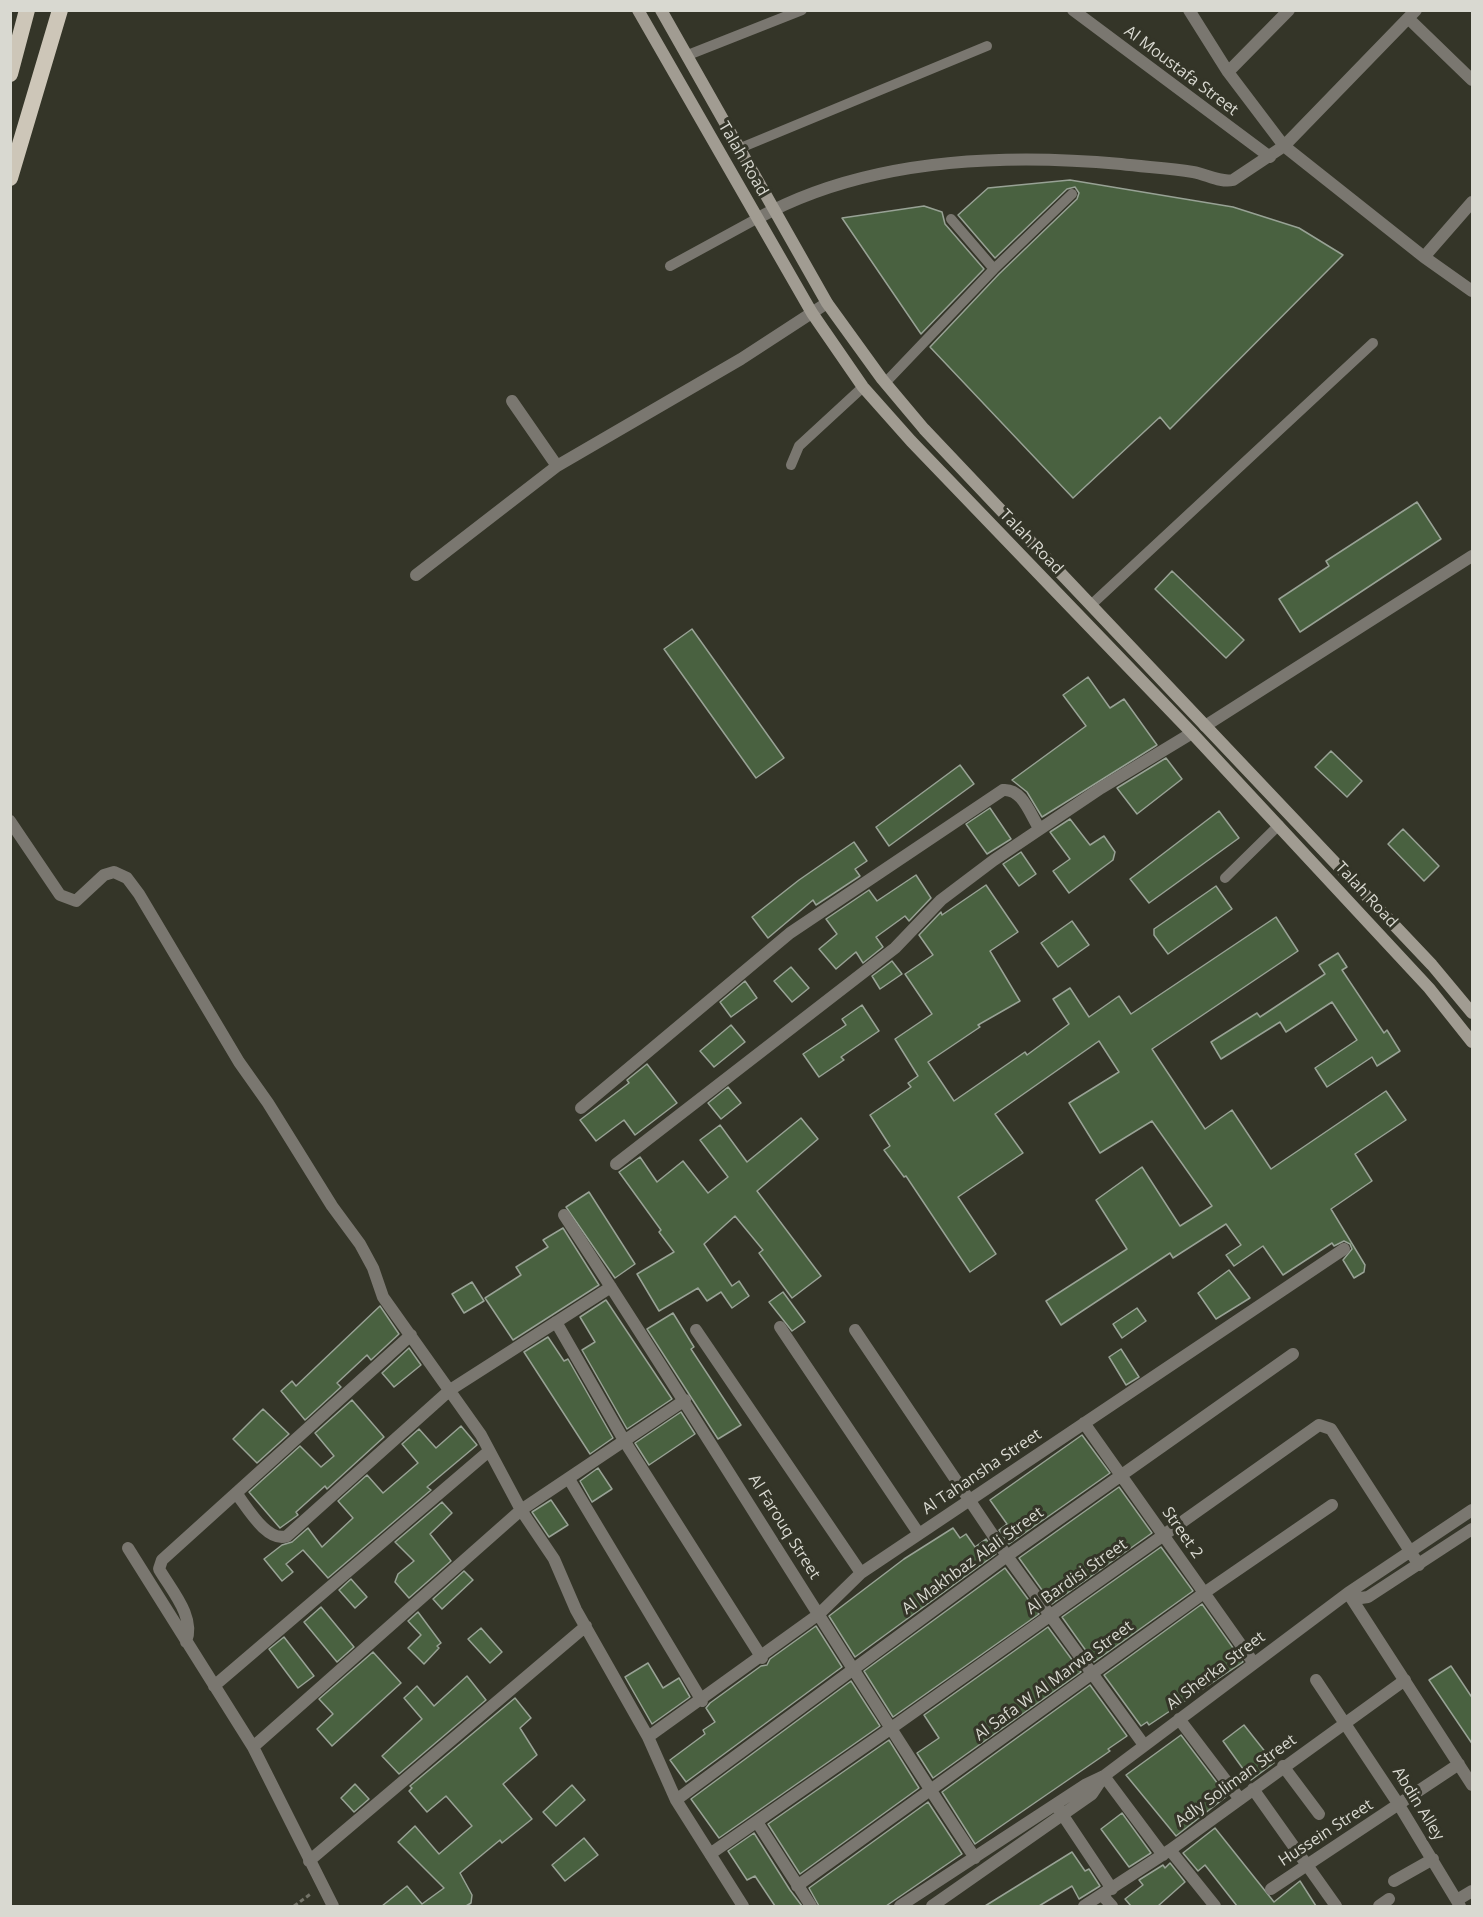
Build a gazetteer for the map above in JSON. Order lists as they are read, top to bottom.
{
  "streets": {
    "main road": ["Talah Road"],
    "street": [
      "Al Moustafa Street",
      "Al Tahansha Street",
      "Al Farouq Street",
      "Street 2",
      "Al Makhbaz Alali Street",
      "Al Bardisi Street",
      "Al Sherka Street",
      "Al Safa W Al Marwa Street",
      "Adly Soliman Street",
      "Abdin Alley",
      "Hussein Street"
    ]
  },
  "crossings": [
    ["Al Tahansha Street", "Al Farouq Street"],
    ["Al Tahansha Street", "Street 2"],
    ["Al Farouq Street", "Al Makhbaz Alali Street"],
    ["Al Farouq Street", "Al Bardisi Street"],
    ["Al Farouq Street", "Al Sherka Street"],
    ["Al Farouq Street", "Al Safa W Al Marwa Street"],
    ["Street 2", "Al Makhbaz Alali Street"],
    ["Street 2", "Al Bardisi Street"],
    ["Street 2", "Al Sherka Street"],
    ["Street 2", "Al Safa W Al Marwa Street"],
    ["Al Bardisi Street", "Al Sherka Street"],
    ["Adly Soliman Street", "Abdin Alley"],
    ["Abdin Alley", "Hussein Street"]
  ]
}
